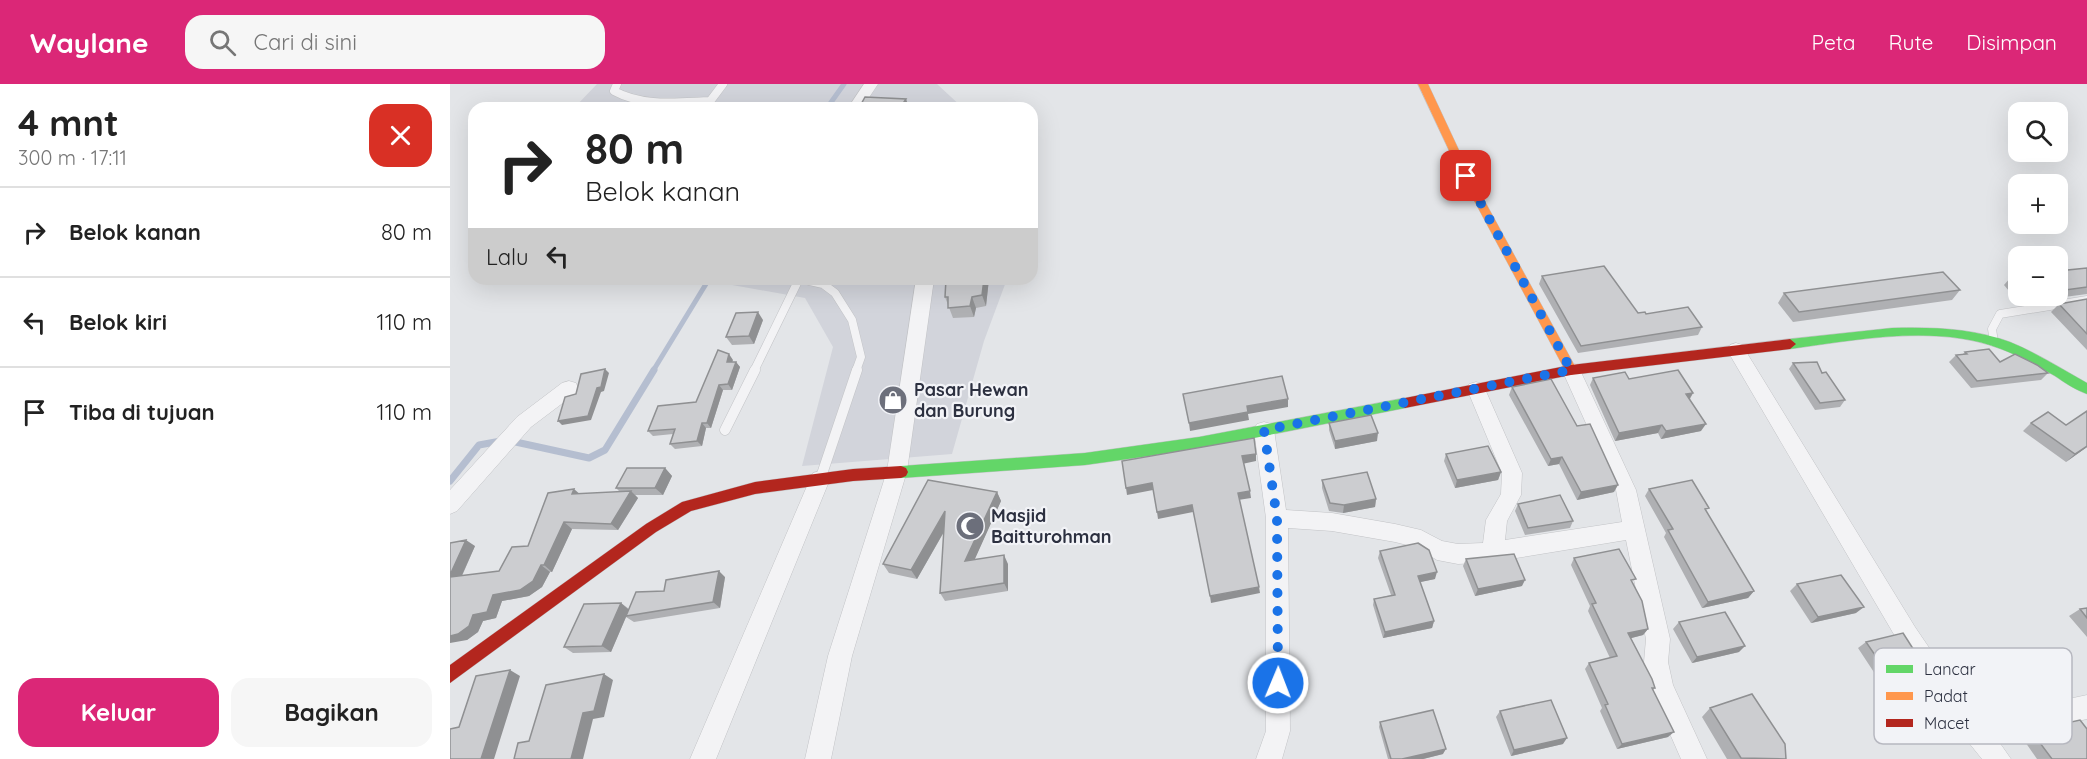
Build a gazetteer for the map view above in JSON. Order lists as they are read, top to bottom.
{
  "places": {
    "shop": ["Pasar Hewan dan Burung"],
    "mosque": ["Masjid Baitturohman"]
  },
  "legend": ["Lancar", "Padat", "Macet"],
  "page": {
    "header": "Waylane",
    "search": "Cari di sini",
    "nav": ["Peta", "Rute", "Disimpan"],
    "heading": ["4 mnt", "300 m · 17:11"],
    "map_buttons": ["+", "−"],
    "turn": ["80 m", "Belok kanan"],
    "list": [
      {
        "name": "Belok kanan",
        "value": "80 m"
      },
      {
        "name": "Belok kiri",
        "value": "110 m"
      },
      {
        "name": "Tiba di tujuan",
        "value": "110 m"
      }
    ],
    "then": "Lalu",
    "buttons": ["Keluar", "Bagikan"]
  }
}
